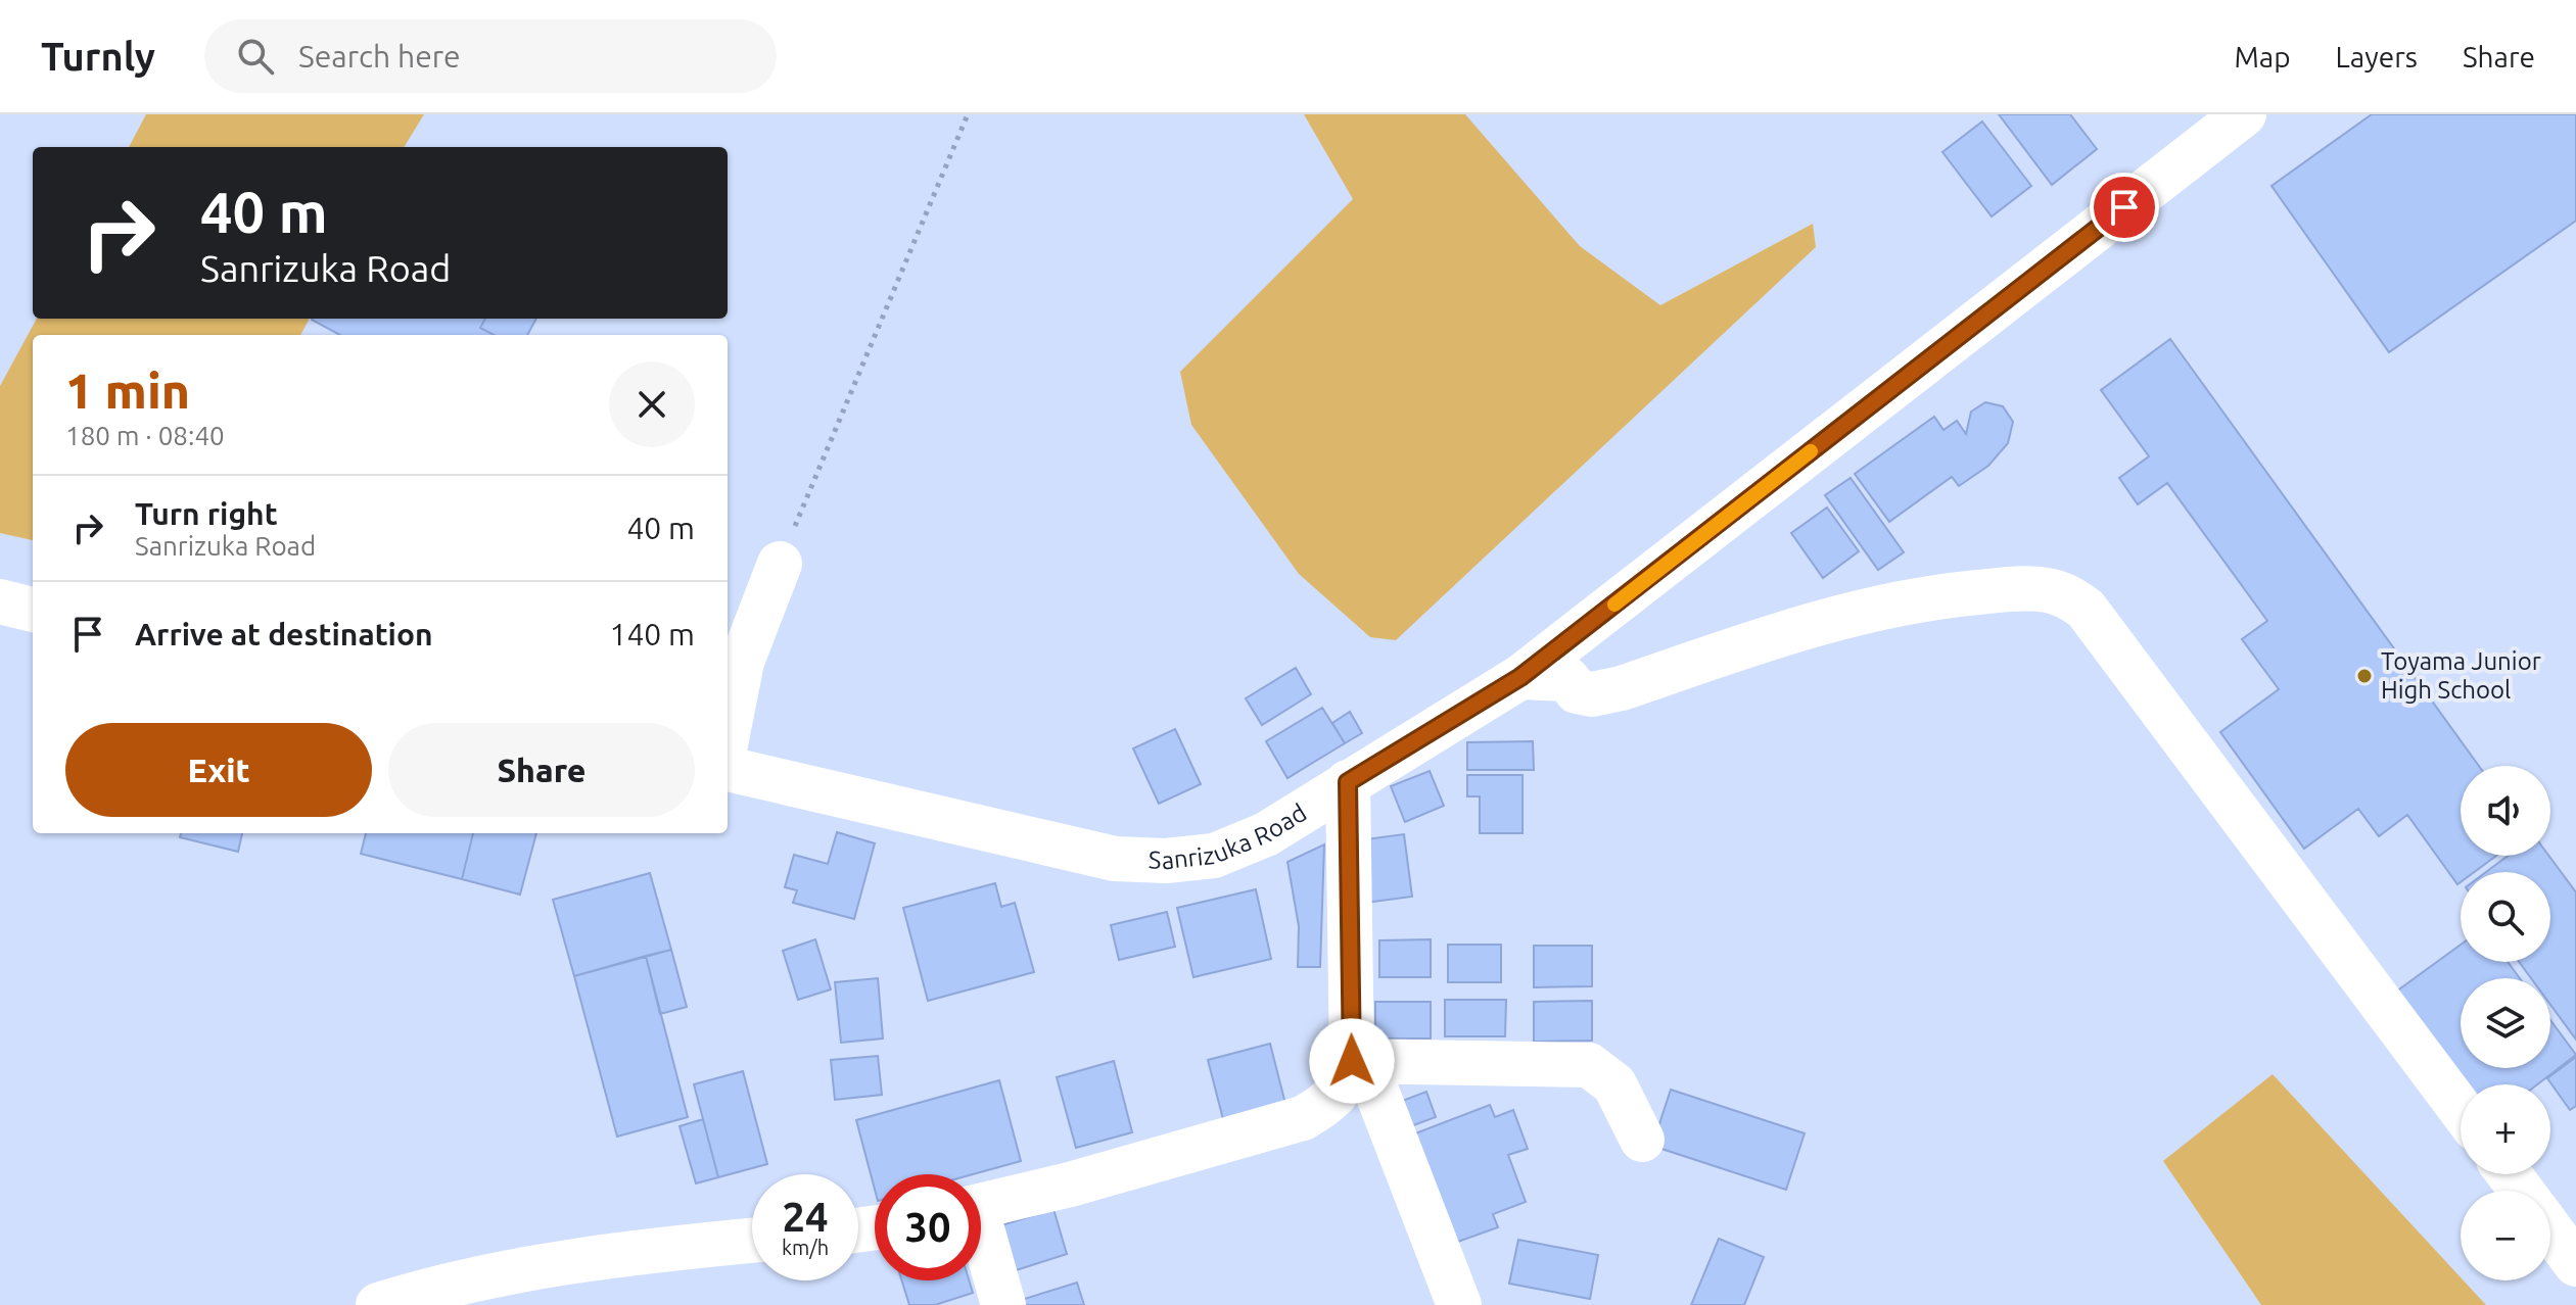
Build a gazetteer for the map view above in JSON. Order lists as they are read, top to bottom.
{
  "streets": {
    "main road": ["Sanrizuka Road"]
  },
  "places": ["Toyama Junior High School"],
  "page": {
    "header": "Turnly",
    "search": "Search here",
    "nav": ["Map", "Layers", "Share"],
    "turn": ["40 m", "Sanrizuka Road"],
    "heading": ["1 min", "180 m · 08:40"],
    "list": [
      {
        "name": "Turn right",
        "note": "Sanrizuka Road",
        "value": "40 m"
      },
      {
        "name": "Arrive at destination",
        "value": "140 m"
      }
    ],
    "buttons": ["Exit", "Share"],
    "map_buttons": ["+", "−"],
    "speed": "24 km/h",
    "limit": "30"
  }
}
